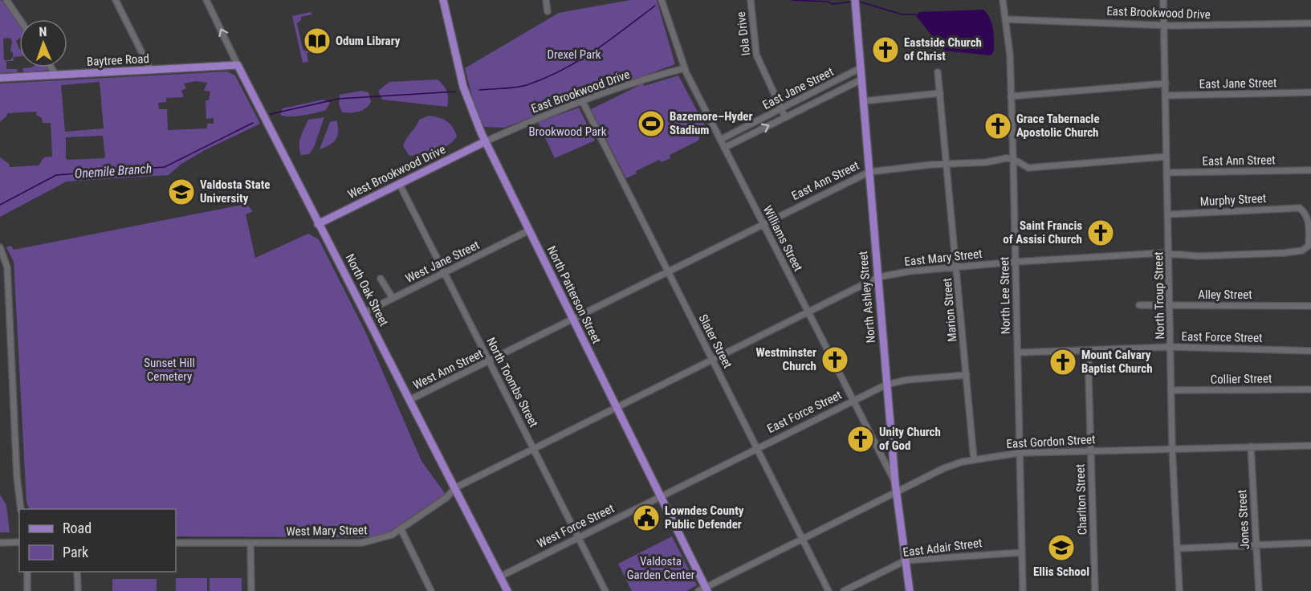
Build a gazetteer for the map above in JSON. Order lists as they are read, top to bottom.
{
  "streets": {
    "main road": [
      "Baytree Road",
      "West Brookwood Drive",
      "North Oak Street",
      "North Patterson Street",
      "North Ashley Street"
    ],
    "street": [
      "East Brookwood Drive",
      "Iola Drive",
      "East Jane Street",
      "East Ann Street",
      "Murphy Street",
      "Williams Street",
      "East Mary Street",
      "West Jane Street",
      "Alley Street",
      "North Lee Street",
      "North Troup Street",
      "Marion Street",
      "East Force Street",
      "Slater Street",
      "West Ann Street",
      "Collier Street",
      "North Toombs Street",
      "East Gordon Street",
      "Charlton Street",
      "Jones Street",
      "West Force Street",
      "West Mary Street",
      "East Adair Street"
    ]
  },
  "crossings": [
    ["East Brookwood Drive", "West Brookwood Drive"],
    ["East Brookwood Drive", "Williams Street"],
    ["East Brookwood Drive", "North Patterson Street"],
    ["East Brookwood Drive", "North Lee Street"],
    ["East Brookwood Drive", "North Troup Street"],
    ["East Brookwood Drive", "Slater Street"],
    ["Iola Drive", "East Jane Street"],
    ["Baytree Road", "North Oak Street"],
    ["East Jane Street", "Williams Street"],
    ["East Jane Street", "North Troup Street"],
    ["East Jane Street", "North Ashley Street"],
    ["East Ann Street", "Williams Street"],
    ["East Ann Street", "North Patterson Street"],
    ["East Ann Street", "North Lee Street"],
    ["East Ann Street", "North Troup Street"],
    ["East Ann Street", "North Ashley Street"],
    ["East Ann Street", "Marion Street"],
    ["East Ann Street", "Slater Street"],
    ["East Ann Street", "West Ann Street"],
    ["West Brookwood Drive", "North Oak Street"],
    ["West Brookwood Drive", "North Patterson Street"],
    ["West Brookwood Drive", "North Toombs Street"],
    ["Murphy Street", "East Mary Street"],
    ["Murphy Street", "North Troup Street"],
    ["Williams Street", "East Mary Street"],
    ["Williams Street", "North Ashley Street"],
    ["Williams Street", "East Force Street"],
    ["East Mary Street", "North Patterson Street"],
    ["East Mary Street", "North Lee Street"],
    ["East Mary Street", "North Troup Street"],
    ["East Mary Street", "North Ashley Street"],
    ["East Mary Street", "Marion Street"],
    ["East Mary Street", "Slater Street"],
    ["East Mary Street", "West Mary Street"],
    ["West Jane Street", "North Oak Street"],
    ["West Jane Street", "North Patterson Street"],
    ["West Jane Street", "North Toombs Street"],
    ["North Oak Street", "West Ann Street"],
    ["North Oak Street", "West Force Street"],
    ["North Oak Street", "West Mary Street"],
    ["North Patterson Street", "East Force Street"],
    ["North Patterson Street", "West Ann Street"],
    ["North Patterson Street", "East Gordon Street"],
    ["North Patterson Street", "West Force Street"],
    ["North Patterson Street", "West Mary Street"],
    ["Alley Street", "North Troup Street"],
    ["North Lee Street", "East Force Street"],
    ["North Lee Street", "East Gordon Street"],
    ["North Lee Street", "East Adair Street"],
    ["North Troup Street", "East Force Street"],
    ["North Troup Street", "Collier Street"],
    ["North Troup Street", "East Gordon Street"],
    ["North Ashley Street", "East Force Street"],
    ["North Ashley Street", "East Gordon Street"],
    ["North Ashley Street", "East Adair Street"],
    ["Marion Street", "East Force Street"],
    ["Marion Street", "East Gordon Street"],
    ["East Force Street", "Slater Street"],
    ["East Force Street", "Charlton Street"],
    ["East Force Street", "West Force Street"],
    ["Slater Street", "East Gordon Street"],
    ["West Ann Street", "North Toombs Street"],
    ["North Toombs Street", "West Force Street"],
    ["North Toombs Street", "West Mary Street"],
    ["East Gordon Street", "Charlton Street"],
    ["East Gordon Street", "Jones Street"]
  ],
  "water": ["Onemile Branch"],
  "parks": [
    "Drexel Park",
    "Brookwood Park",
    "Sunset Hill Cemetery",
    "Valdosta Garden Center"
  ],
  "places": {
    "library": ["Odum Library"],
    "church": [
      "Eastside Church of Christ",
      "Grace Tabernacle Apostolic Church",
      "Saint Francis of Assisi Church",
      "Westminster Church",
      "Mount Calvary Baptist Church",
      "Unity Church of God"
    ],
    "sports": ["Bazemore–Hyder Stadium"],
    "school or university": ["Valdosta State University", "Ellis School"],
    "public building": ["Lowndes County Public Defender"]
  },
  "legend": ["Road", "Park"],
  "north": "top"
}
